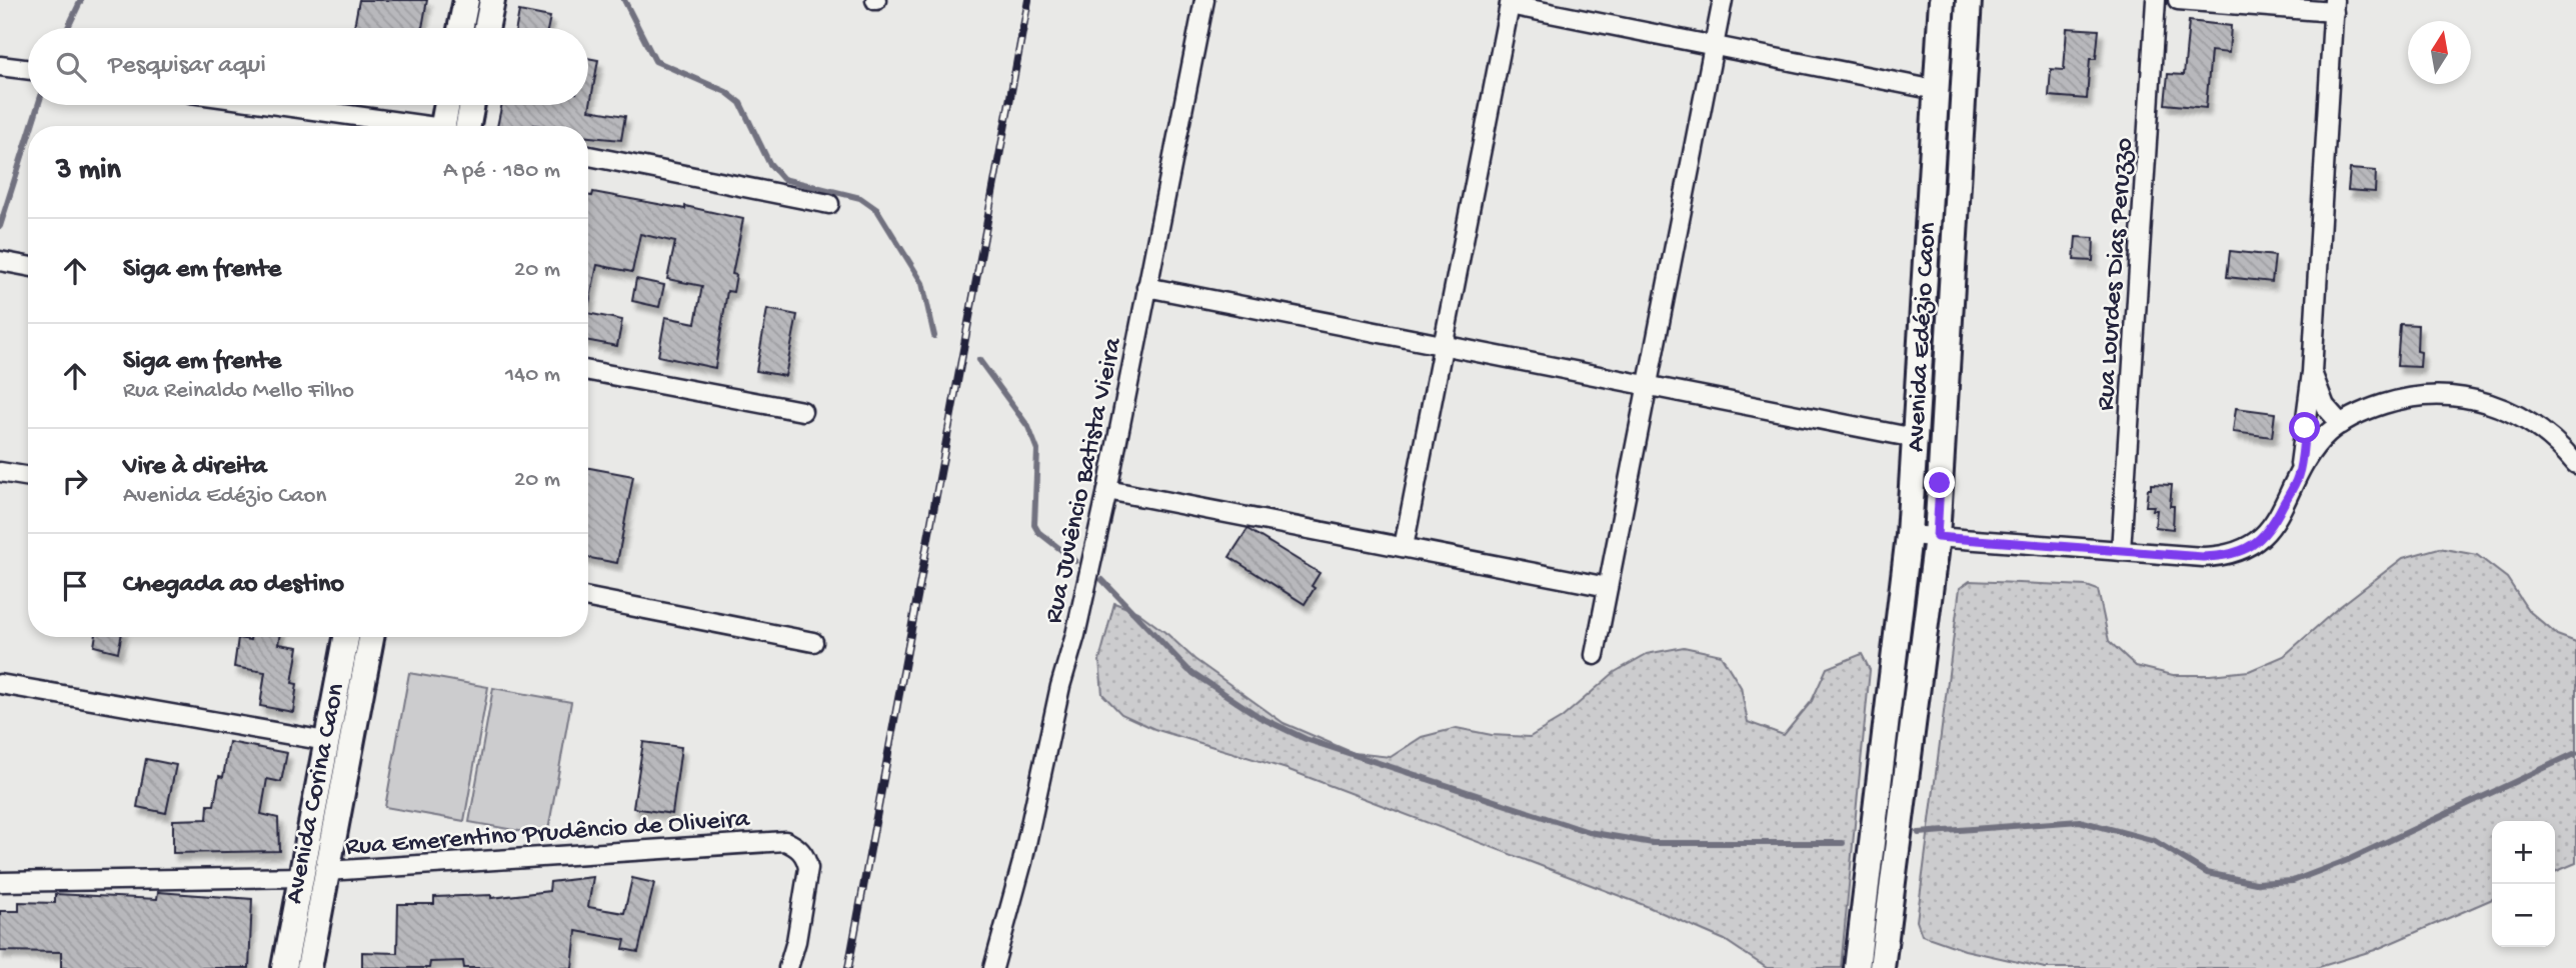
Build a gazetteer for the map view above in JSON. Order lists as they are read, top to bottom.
{
  "streets": {
    "main road": ["Avenida Edézio Caon", "Avenida Corina Caon"],
    "street": ["Rua Lourdes Dias Peruzzo", "Rua Juvêncio Batista Vieira", "Rua Emerentino Prudêncio de Oliveira"]
  },
  "crossings": [
    ["Avenida Corina Caon", "Rua Emerentino Prudêncio de Oliveira"]
  ],
  "north": "top",
  "page": {
    "search": "Pesquisar aqui",
    "heading": ["3 min", "A pé · 180 m"],
    "list": [
      ["Siga em frente", "20 m"],
      ["Siga em frente", "Rua Reinaldo Mello Filho", "140 m"],
      ["Vire à direita", "Avenida Edézio Caon", "20 m"],
      "Chegada ao destino"
    ],
    "map_buttons": ["+", "−"]
  }
}
